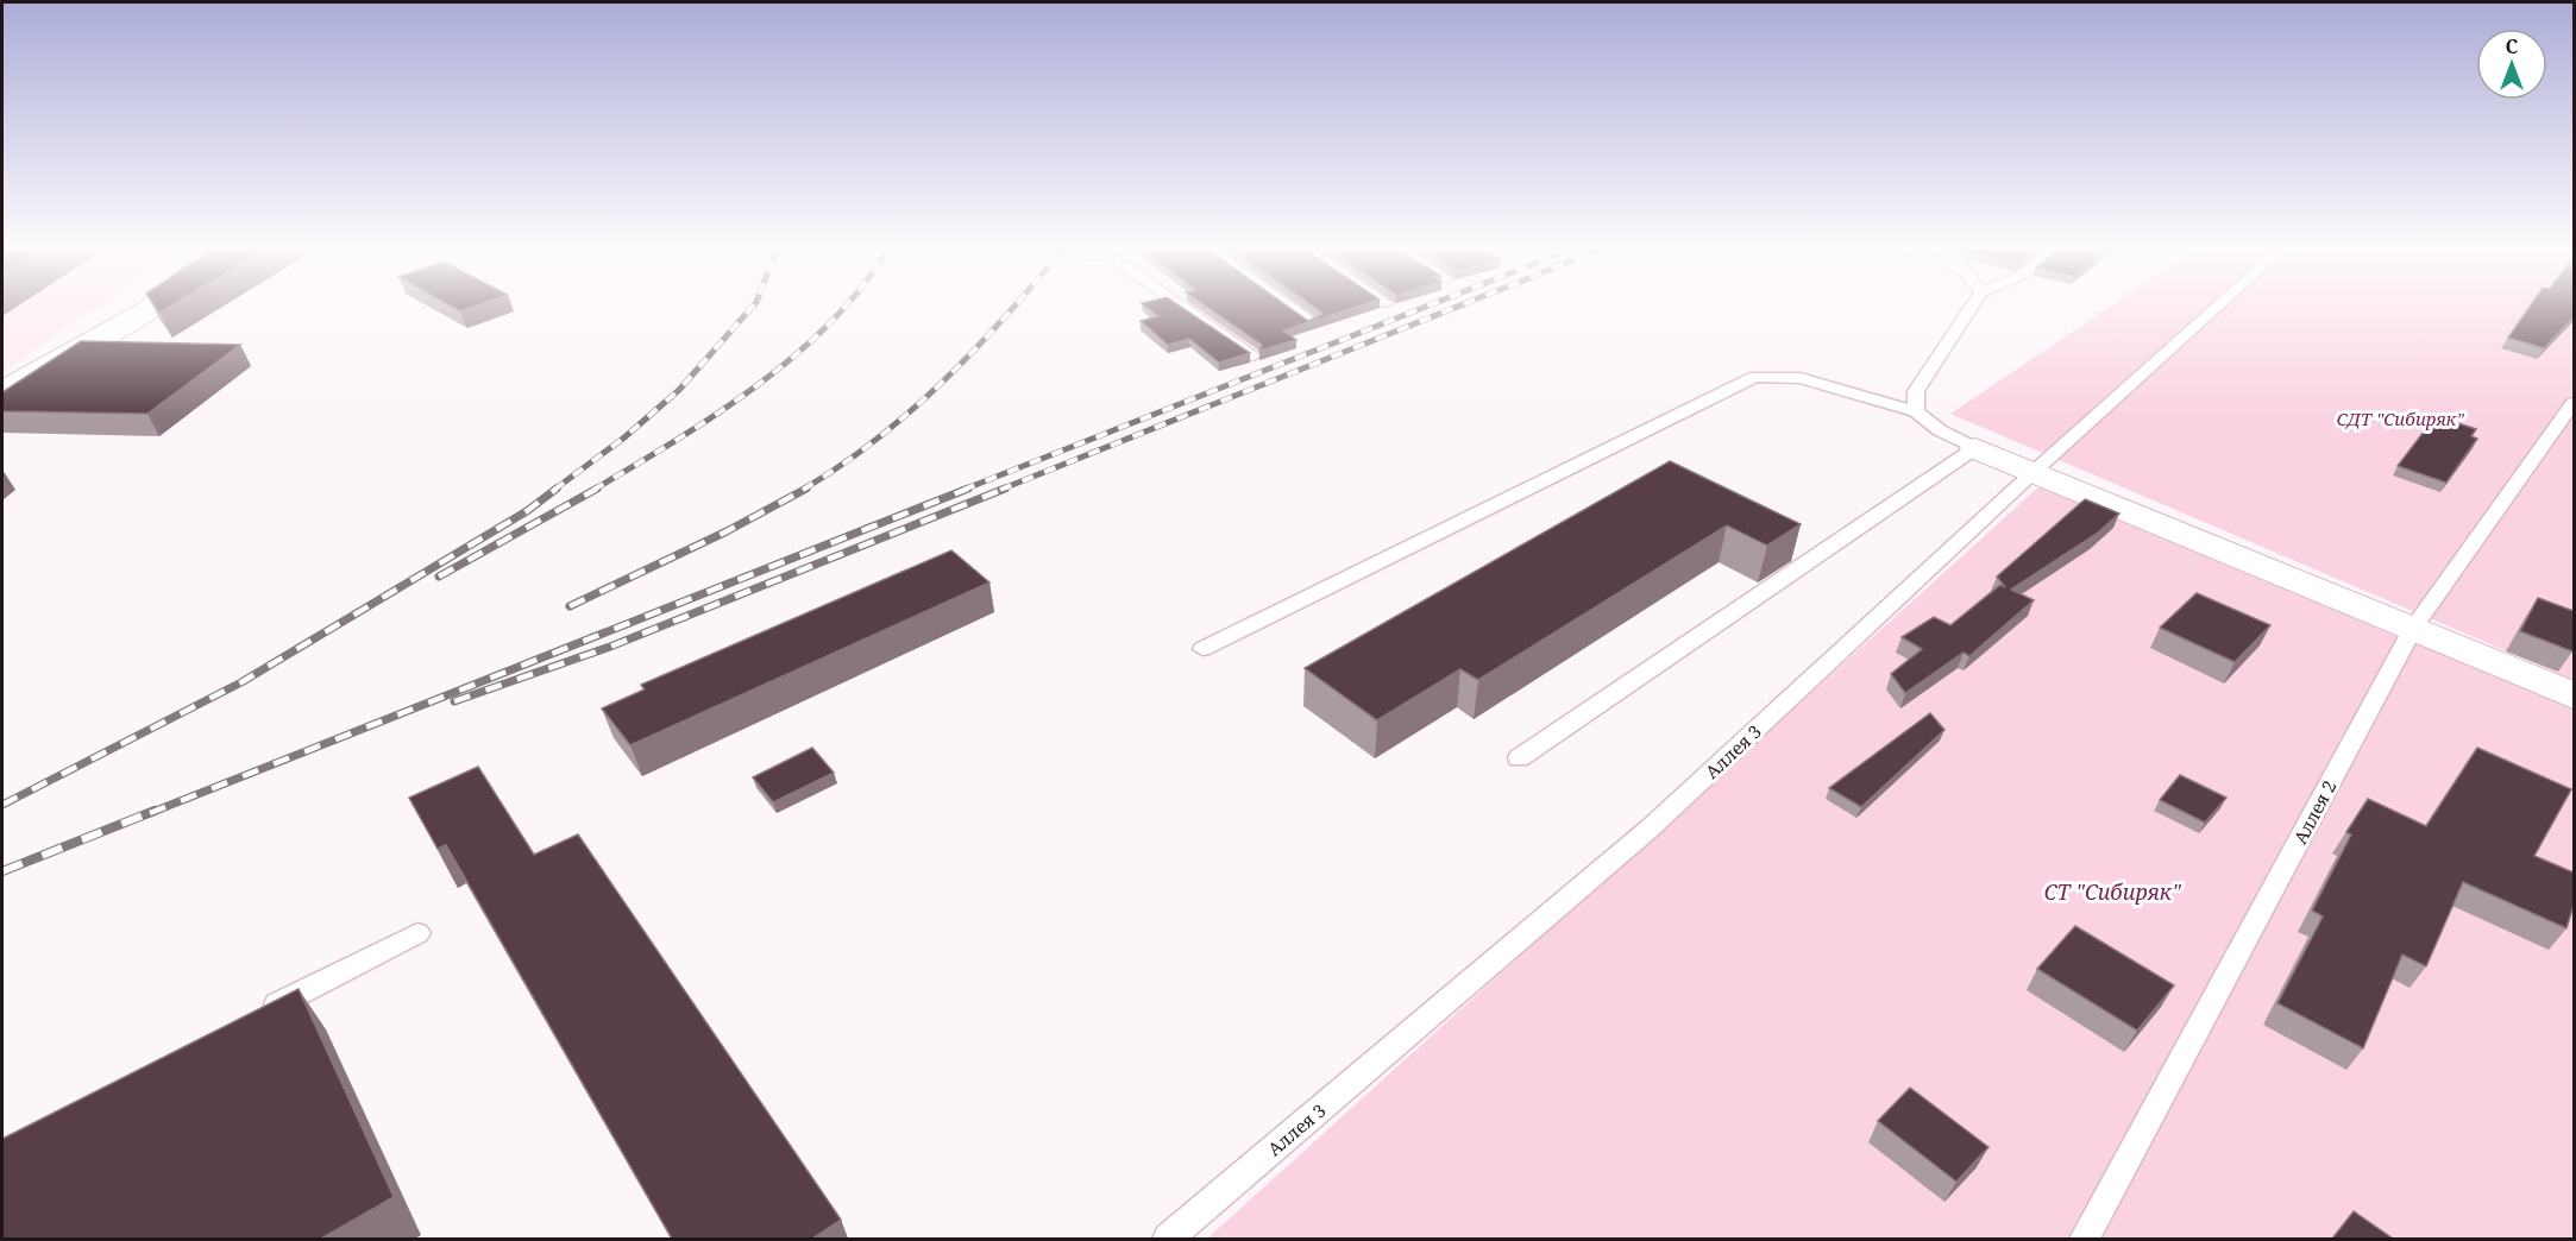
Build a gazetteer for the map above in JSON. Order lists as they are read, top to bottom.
{
  "streets": {
    "lane": ["Аллея 3", "Аллея 2"]
  },
  "parks": ["СДТ \"Сибиряк\"", "СТ \"Сибиряк\""],
  "north": "top"
}
